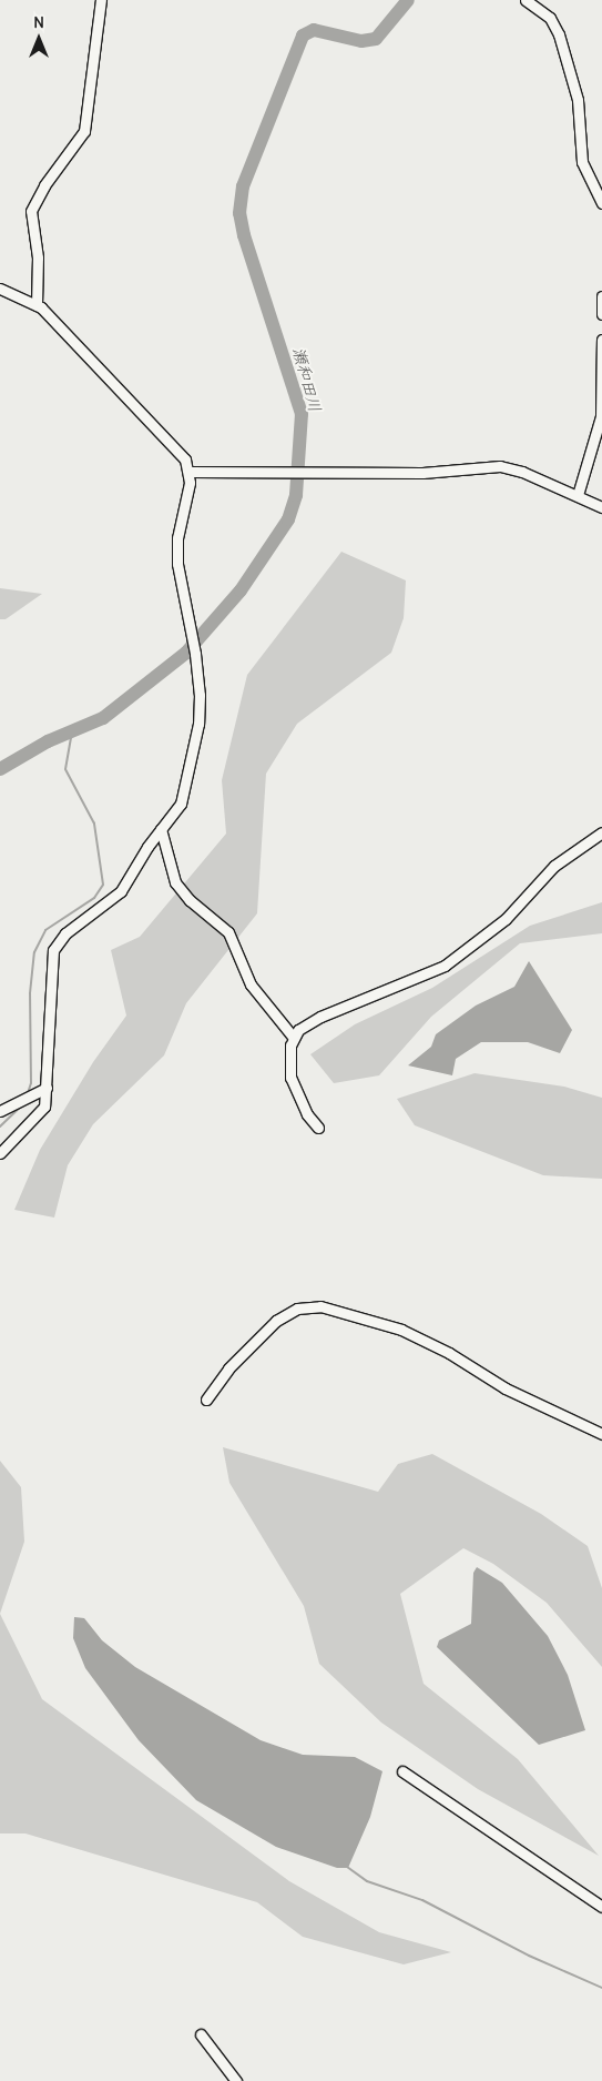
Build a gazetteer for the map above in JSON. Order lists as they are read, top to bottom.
{
  "water": ["瀬和田川"],
  "north": "top"
}
